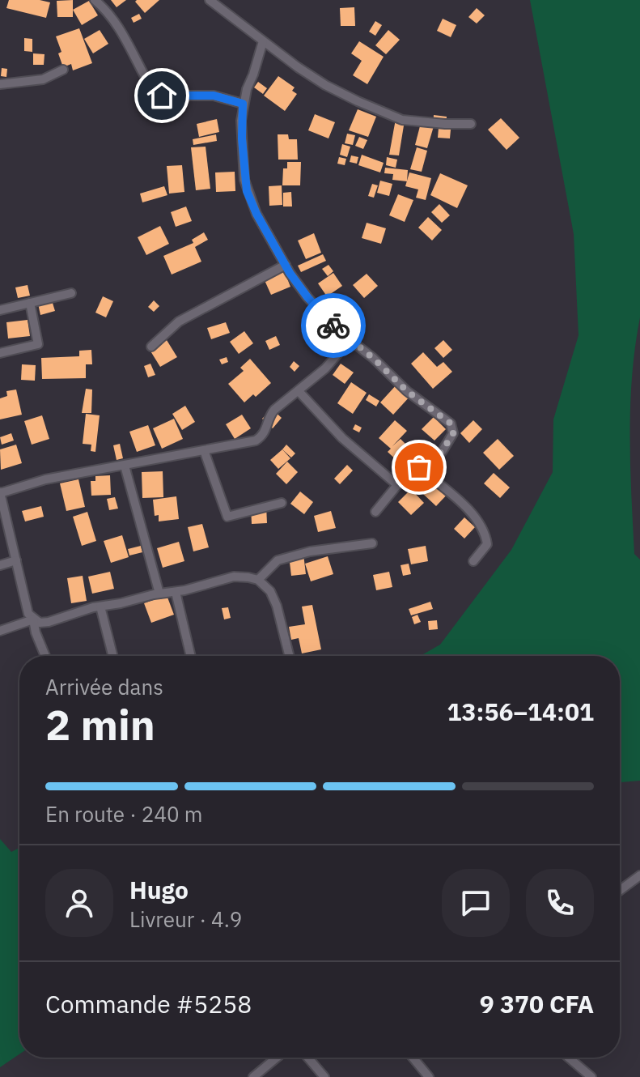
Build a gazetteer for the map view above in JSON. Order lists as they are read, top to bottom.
{
  "page": {
    "heading": ["2 min", "Arrivée dans", "13:56–14:01"],
    "panel": [
      "Hugo",
      "Livreur · 4.9",
      "Commande #5258",
      "9 370 CFA"
    ],
    "bar": "En route · 240 m"
  }
}
